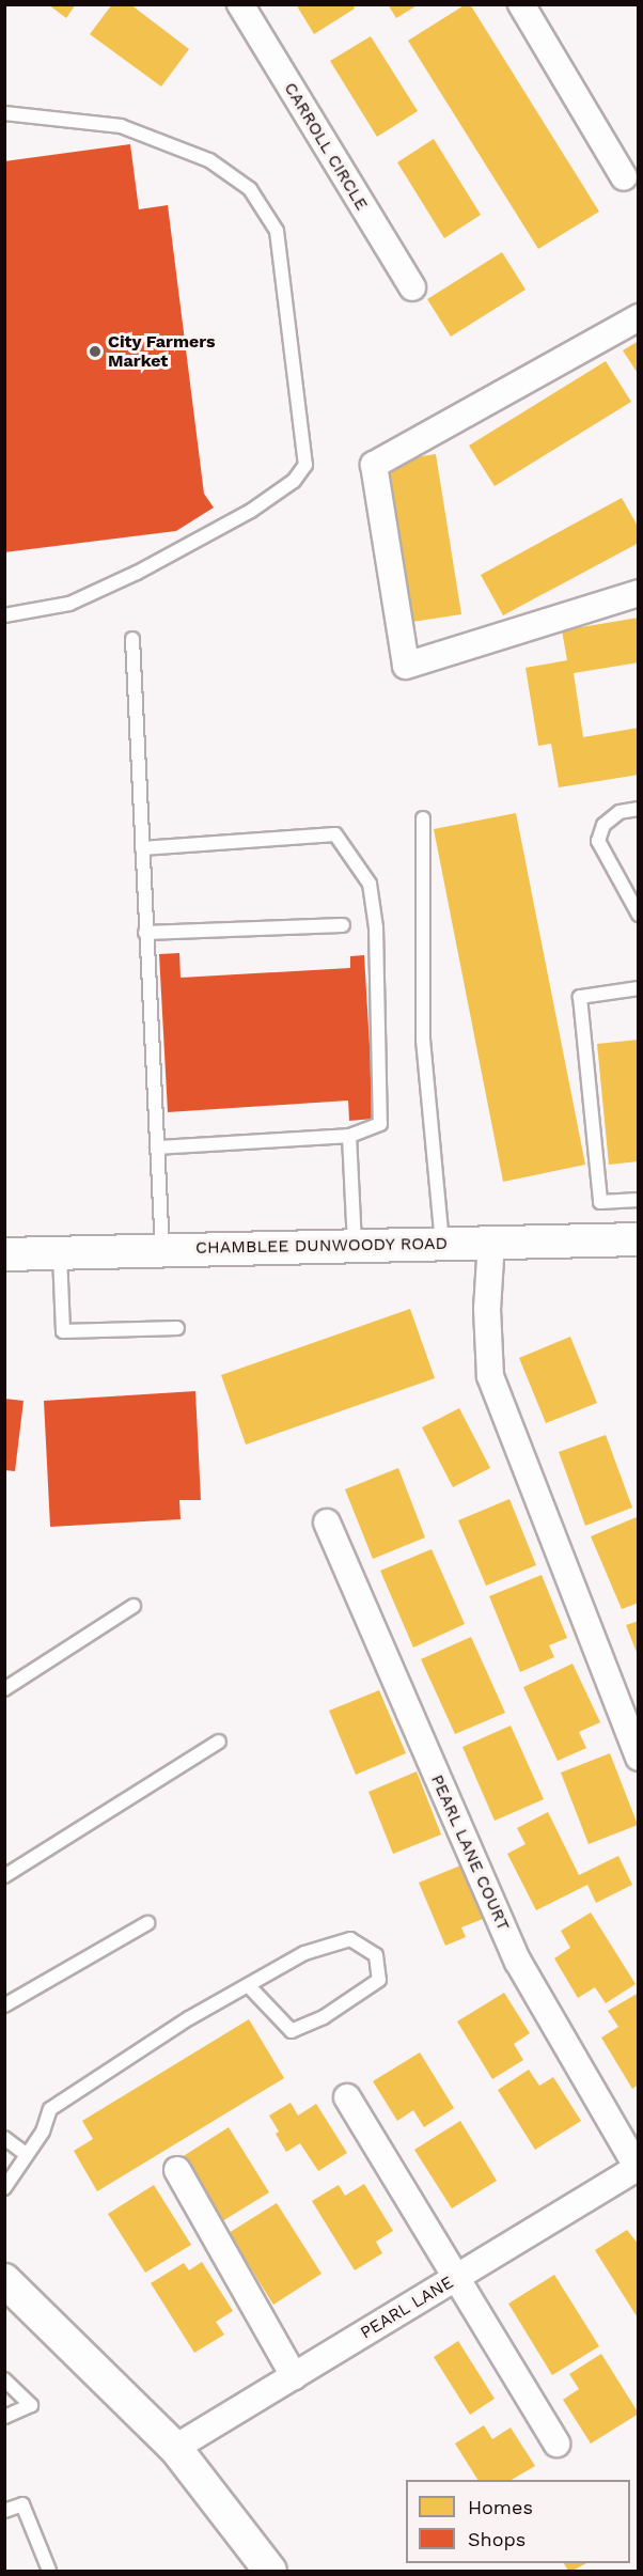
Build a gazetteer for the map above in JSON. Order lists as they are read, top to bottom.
{
  "streets": {
    "street": [
      "CARROLL CIRCLE",
      "CHAMBLEE DUNWOODY ROAD",
      "PEARL LANE COURT",
      "PEARL LANE"
    ]
  },
  "crossings": [
    ["PEARL LANE COURT", "PEARL LANE"]
  ],
  "places": ["City Farmers Market"],
  "legend": ["Homes", "Shops"]
}
